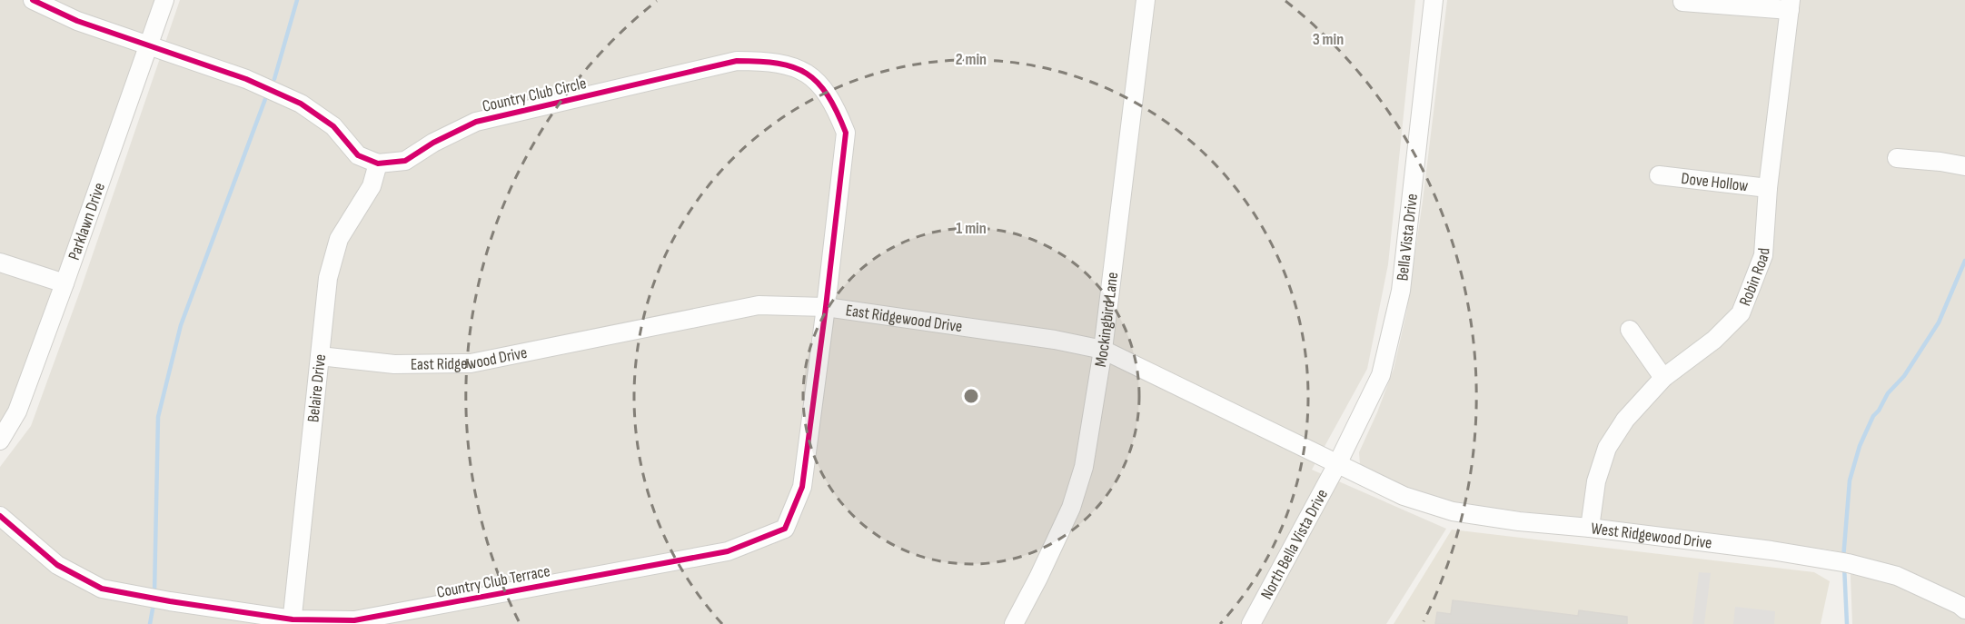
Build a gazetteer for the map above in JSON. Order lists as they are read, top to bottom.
{
  "streets": {
    "street": [
      "Country Club Circle",
      "Dove Hollow",
      "Parklawn Drive",
      "Bella Vista Drive",
      "Robin Road",
      "East Ridgewood Drive",
      "Mockingbird Lane",
      "Belaire Drive",
      "West Ridgewood Drive",
      "North Bella Vista Drive",
      "Country Club Terrace"
    ]
  },
  "crossings": [
    ["Country Club Circle", "East Ridgewood Drive"],
    ["Country Club Circle", "Belaire Drive"],
    ["Country Club Circle", "Country Club Terrace"],
    ["Dove Hollow", "Robin Road"],
    ["Bella Vista Drive", "East Ridgewood Drive"],
    ["Bella Vista Drive", "West Ridgewood Drive"],
    ["Bella Vista Drive", "North Bella Vista Drive"],
    ["Robin Road", "West Ridgewood Drive"],
    ["East Ridgewood Drive", "Mockingbird Lane"],
    ["East Ridgewood Drive", "Belaire Drive"],
    ["East Ridgewood Drive", "West Ridgewood Drive"],
    ["East Ridgewood Drive", "North Bella Vista Drive"],
    ["East Ridgewood Drive", "Country Club Terrace"],
    ["Belaire Drive", "Country Club Terrace"],
    ["West Ridgewood Drive", "North Bella Vista Drive"]
  ],
  "rings": ["3 min", "2 min", "1 min"]
}
